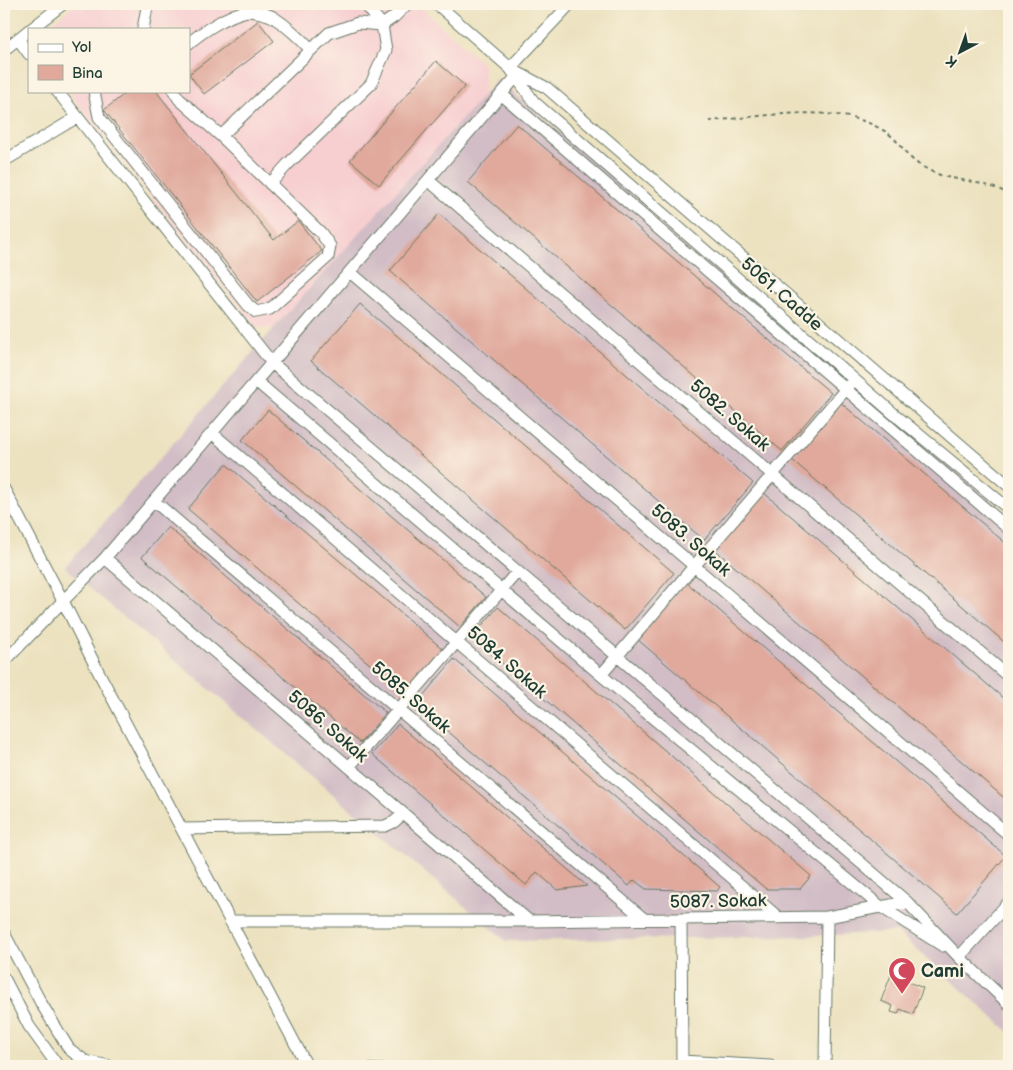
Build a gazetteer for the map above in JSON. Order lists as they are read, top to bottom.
{
  "streets": {
    "street": [
      "5061. Cadde",
      "5082. Sokak",
      "5083. Sokak",
      "5084. Sokak",
      "5085. Sokak",
      "5086. Sokak",
      "5087. Sokak"
    ]
  },
  "crossings": [
    ["5084. Sokak", "5087. Sokak"],
    ["5085. Sokak", "5087. Sokak"],
    ["5086. Sokak", "5087. Sokak"]
  ],
  "places": {
    "mosque": ["Cami"]
  },
  "legend": ["Yol", "Bina"],
  "north": "bottom left"
}
